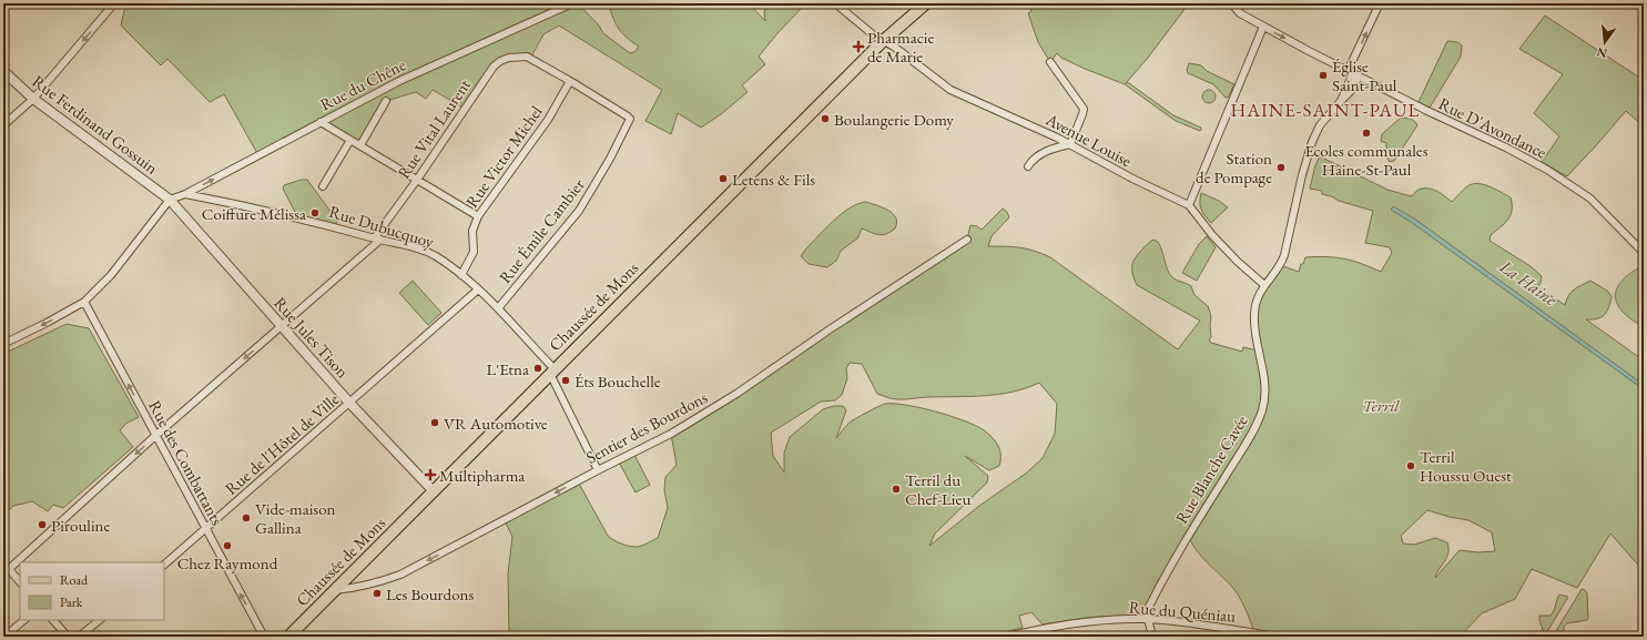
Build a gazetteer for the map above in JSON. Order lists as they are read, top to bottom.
{
  "streets": {
    "main road": ["Chaussée de Mons"],
    "street": [
      "Rue du Chêne",
      "Rue Ferdinand Gossuin",
      "Rue D'Avondance",
      "Rue Vital Laurent",
      "Avenue Louise",
      "Rue Victor Michel",
      "Rue Dubucquoy",
      "Rue Émile Cambier",
      "Rue Jules Tison",
      "Sentier des Bourdons",
      "Rue de l'Hôtel de Ville",
      "Rue des Combattants",
      "Rue Blanche Cavée",
      "Rue du Quéniau"
    ]
  },
  "crossings": [
    ["Rue du Chêne", "Rue Ferdinand Gossuin"],
    ["Rue du Chêne", "Rue Dubucquoy"],
    ["Rue du Chêne", "Rue Jules Tison"],
    ["Rue Ferdinand Gossuin", "Rue Jules Tison"],
    ["Rue Vital Laurent", "Rue Victor Michel"],
    ["Rue Vital Laurent", "Rue Dubucquoy"],
    ["Rue Vital Laurent", "Rue Émile Cambier"],
    ["Rue Vital Laurent", "Rue Jules Tison"],
    ["Rue Vital Laurent", "Rue des Combattants"],
    ["Avenue Louise", "Chaussée de Mons"],
    ["Avenue Louise", "Rue Blanche Cavée"],
    ["Rue Victor Michel", "Rue Dubucquoy"],
    ["Rue Victor Michel", "Rue Émile Cambier"],
    ["Rue Dubucquoy", "Rue Émile Cambier"],
    ["Rue Dubucquoy", "Chaussée de Mons"],
    ["Rue Dubucquoy", "Sentier des Bourdons"],
    ["Rue Dubucquoy", "Rue de l'Hôtel de Ville"],
    ["Chaussée de Mons", "Rue Jules Tison"],
    ["Chaussée de Mons", "Sentier des Bourdons"],
    ["Rue Jules Tison", "Rue de l'Hôtel de Ville"],
    ["Rue de l'Hôtel de Ville", "Rue des Combattants"],
    ["Rue Blanche Cavée", "Rue du Quéniau"]
  ],
  "one_way": ["Rue Vital Laurent", "Sentier des Bourdons", "Rue des Combattants"],
  "districts": ["HAINE-SAINT-PAUL"],
  "water": ["La Haine"],
  "parks": ["Terril"],
  "places": {
    "health": ["Pharmacie de Marie", "Multipharma"],
    "other": [
      "Église Saint-Paul",
      "Boulangerie Domy",
      "Ecoles communales Haine-St-Paul",
      "Station de Pompage",
      "Letens & Fils",
      "Coiffure Mélissa",
      "L'Etna",
      "Éts Bouchelle",
      "VR Automotive",
      "Terril Houssu Ouest",
      "Terril du Chef-Lieu",
      "Vide-maison Gallina",
      "Pirouline",
      "Chez Raymond",
      "Les Bourdons"
    ]
  },
  "legend": ["Road", "Park"],
  "north": "bottom"
}
